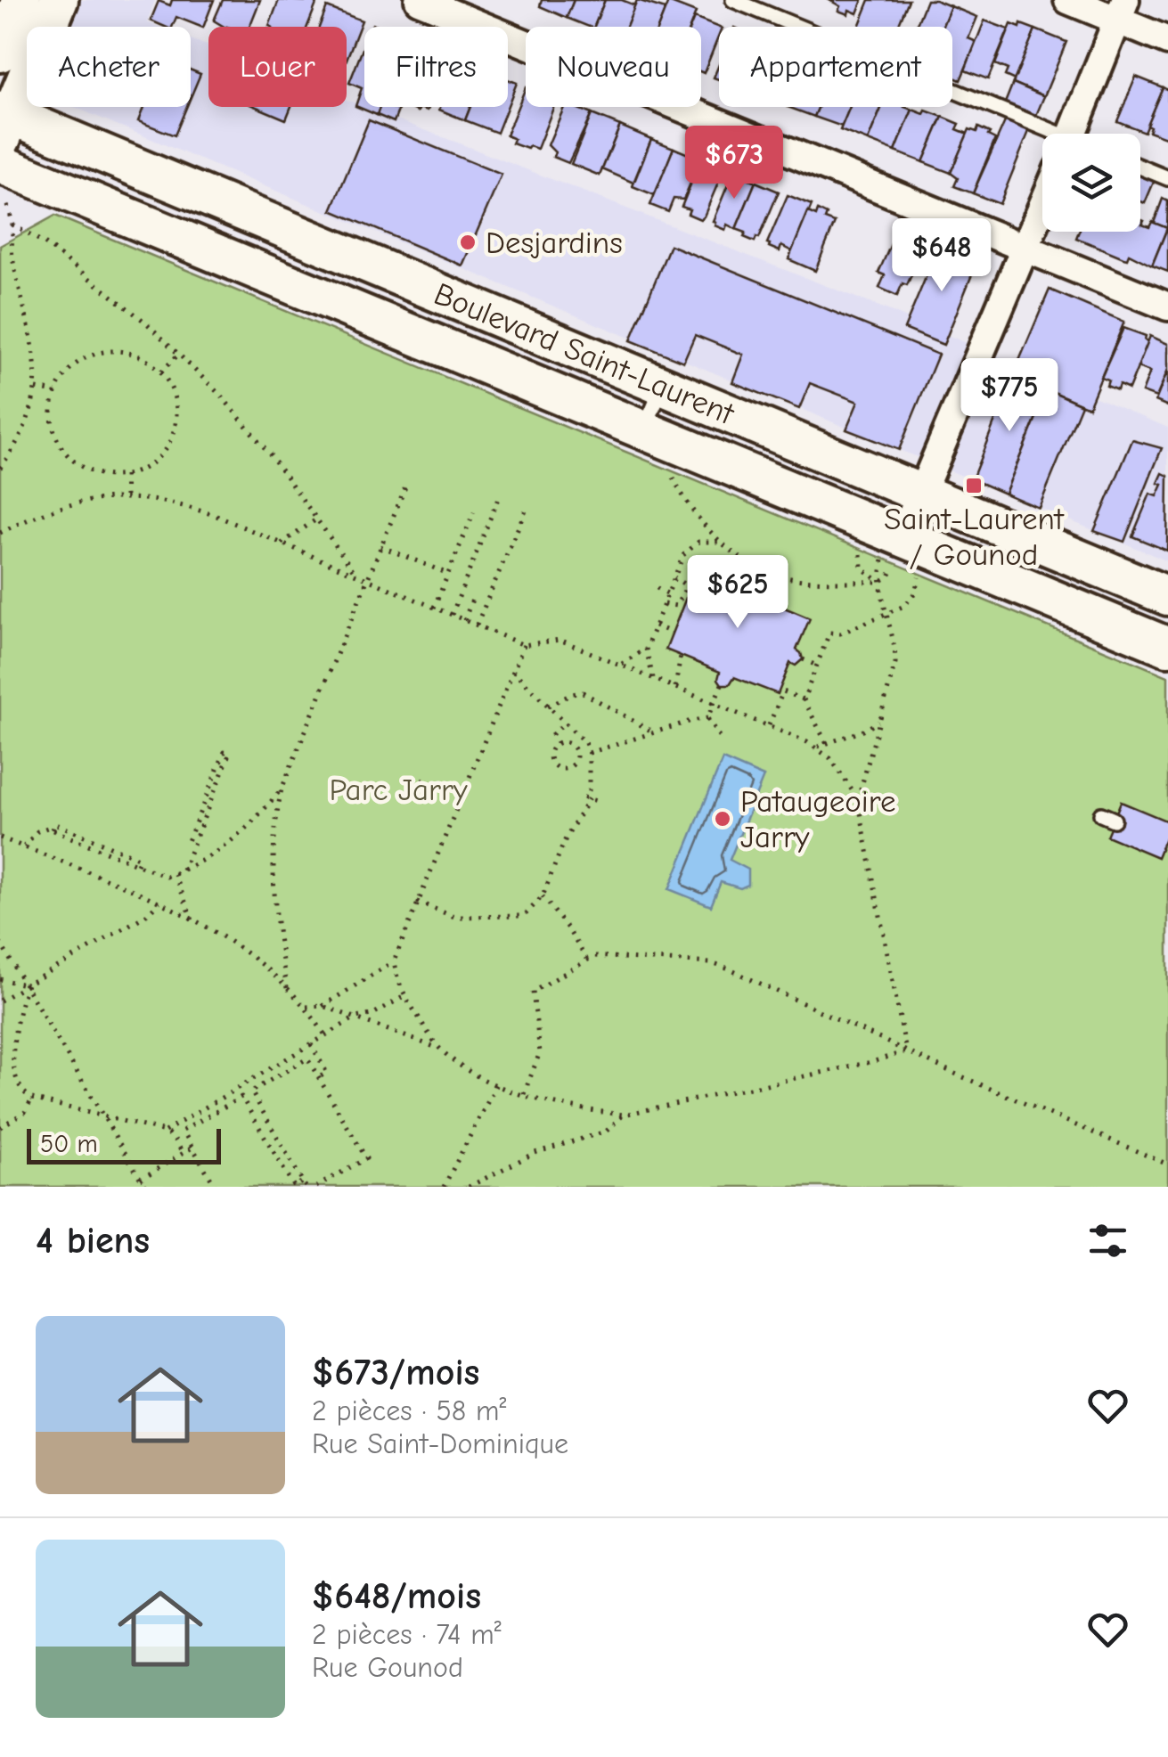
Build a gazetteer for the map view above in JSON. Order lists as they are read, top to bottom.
{
  "streets": {
    "main road": ["Boulevard Saint-Laurent"]
  },
  "parks": ["Parc Jarry"],
  "places": {
    "other": ["Desjardins", "Pataugeoire Jarry"],
    "transit": ["Saint-Laurent / Gounod"]
  },
  "scale_bar": "50 m",
  "page": {
    "chip": [
      "Acheter",
      "Louer",
      "Filtres",
      "Nouveau",
      "Appartement"
    ],
    "price": [
      "$673",
      "$648",
      "$775",
      "$625"
    ],
    "scale": "50 m",
    "heading": "4 biens",
    "list": [
      {
        "name": "$673/mois",
        "note": "2 pièces · 58 m² · Rue Saint-Dominique"
      },
      {
        "name": "$648/mois",
        "note": "2 pièces · 74 m² · Rue Gounod"
      }
    ]
  }
}
